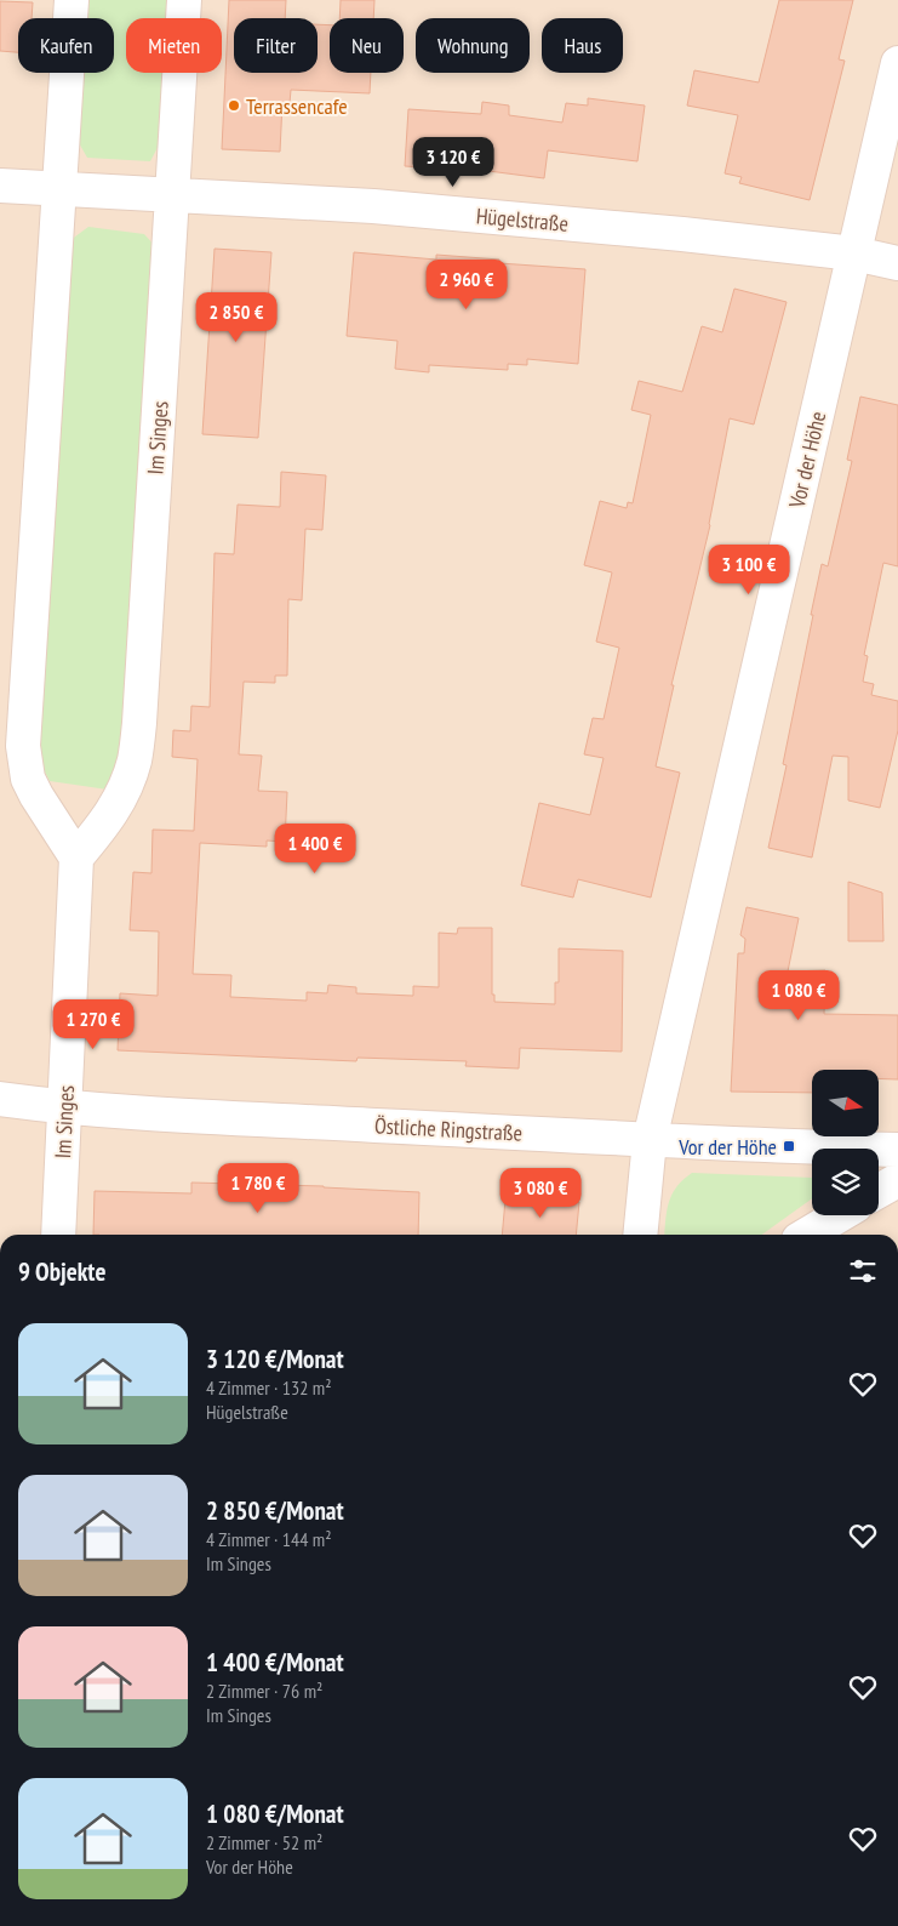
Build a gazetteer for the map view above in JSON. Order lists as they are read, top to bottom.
{
  "streets": {
    "street": [
      "Hügelstraße",
      "Im Singes",
      "Vor der Höhe",
      "Östliche Ringstraße"
    ]
  },
  "crossings": [
    ["Hügelstraße", "Im Singes"],
    ["Hügelstraße", "Vor der Höhe"],
    ["Im Singes", "Östliche Ringstraße"],
    ["Vor der Höhe", "Östliche Ringstraße"]
  ],
  "places": {
    "other": ["Terrassencafe"],
    "transit": ["Vor der Höhe"]
  },
  "north": "right",
  "page": {
    "chip": [
      "Kaufen",
      "Mieten",
      "Filter",
      "Neu",
      "Wohnung",
      "Haus"
    ],
    "price": [
      "3 120 €",
      "2 960 €",
      "2 850 €",
      "3 100 €",
      "1 400 €",
      "1 080 €",
      "1 270 €",
      "1 780 €",
      "3 080 €"
    ],
    "heading": "9 Objekte",
    "list": [
      {
        "name": "3 120 €/Monat",
        "note": "4 Zimmer · 132 m² · Hügelstraße"
      },
      {
        "name": "2 850 €/Monat",
        "note": "4 Zimmer · 144 m² · Im Singes"
      },
      {
        "name": "1 400 €/Monat",
        "note": "2 Zimmer · 76 m² · Im Singes"
      },
      {
        "name": "1 080 €/Monat",
        "note": "2 Zimmer · 52 m² · Vor der Höhe"
      }
    ]
  }
}
